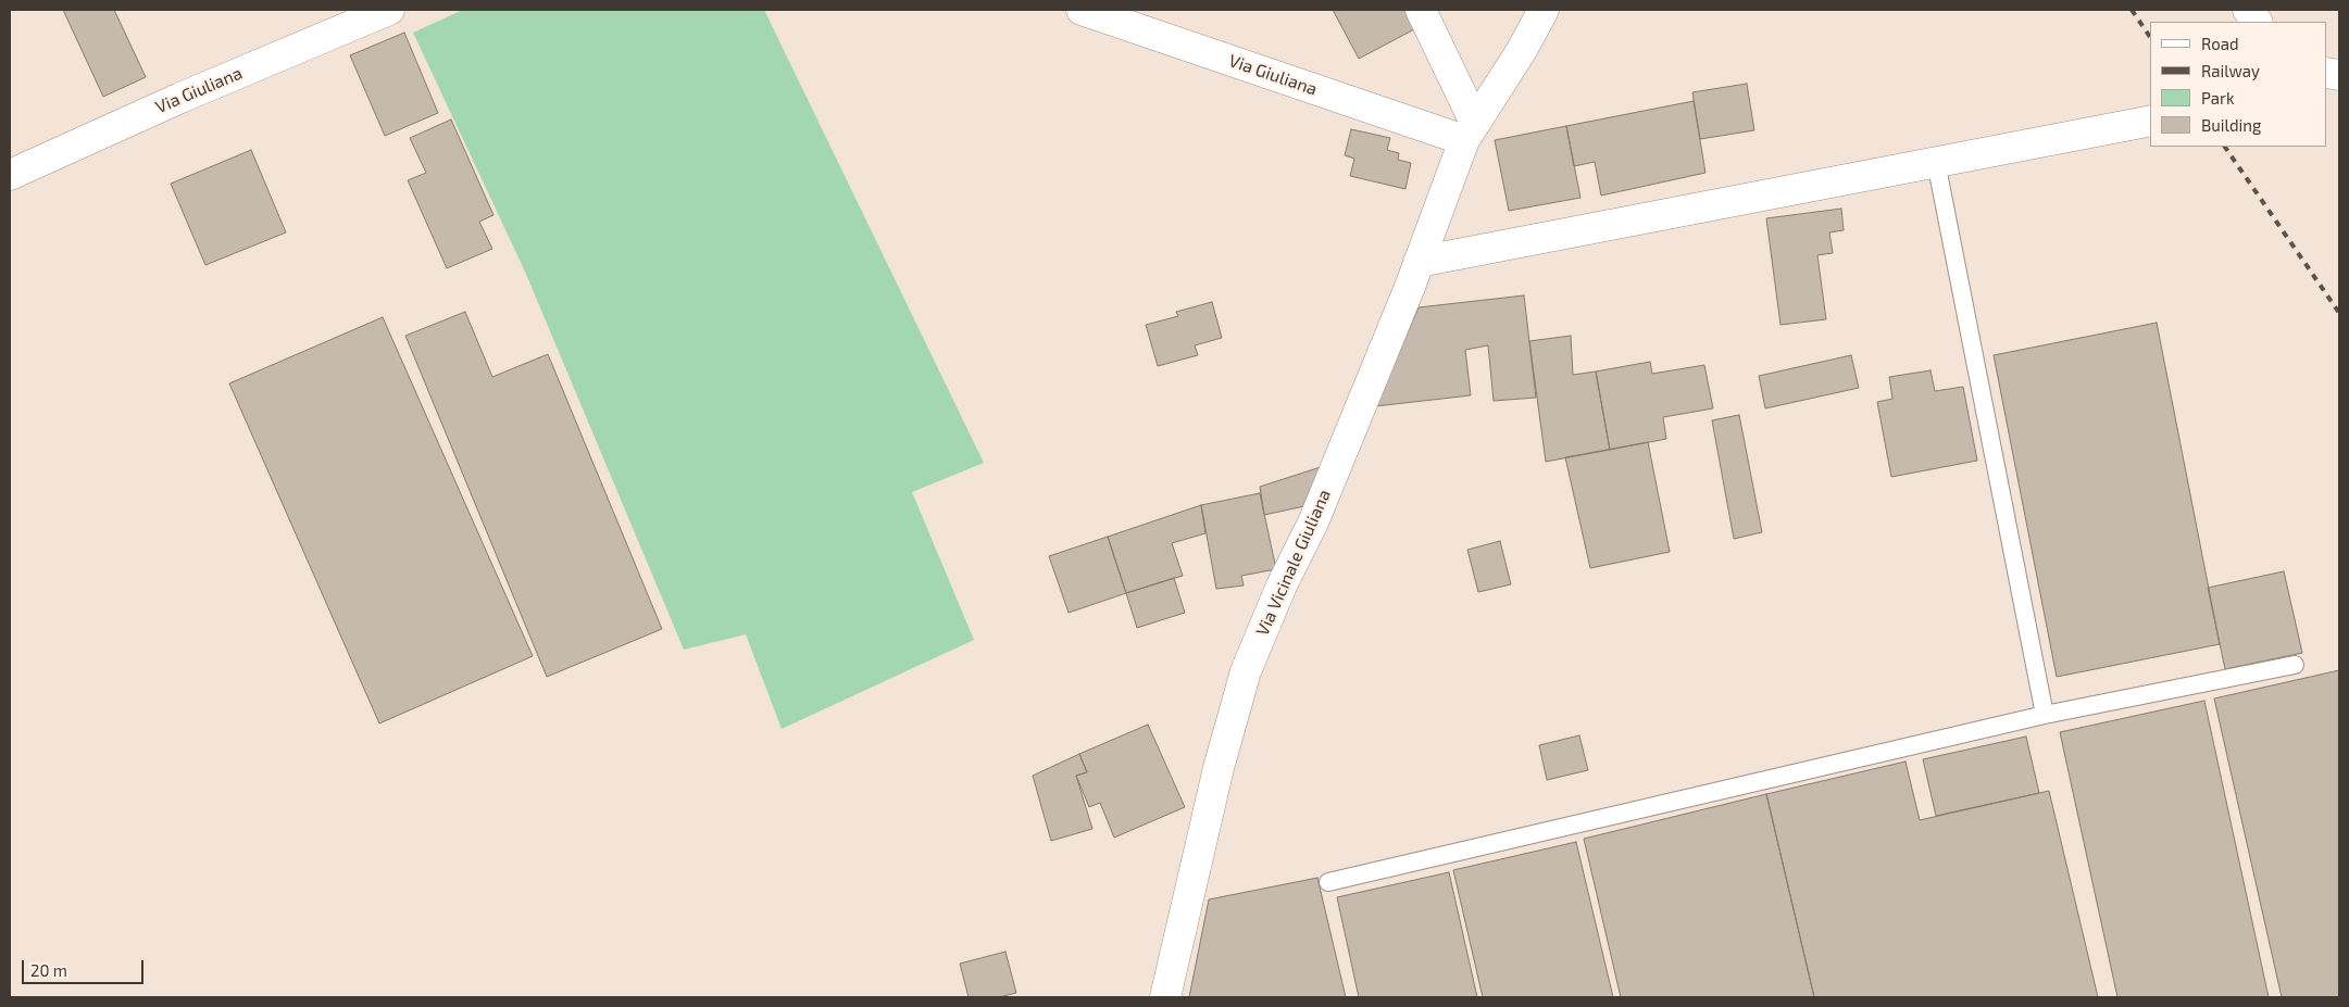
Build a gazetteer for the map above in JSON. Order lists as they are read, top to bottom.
{
  "streets": {
    "street": ["Via Giuliana", "Via Vicinale Giuliana"]
  },
  "crossings": [
    ["Via Giuliana", "Via Vicinale Giuliana"]
  ],
  "legend": [
    "Road",
    "Railway",
    "Park",
    "Building"
  ],
  "scale_bar": "20 m"
}
